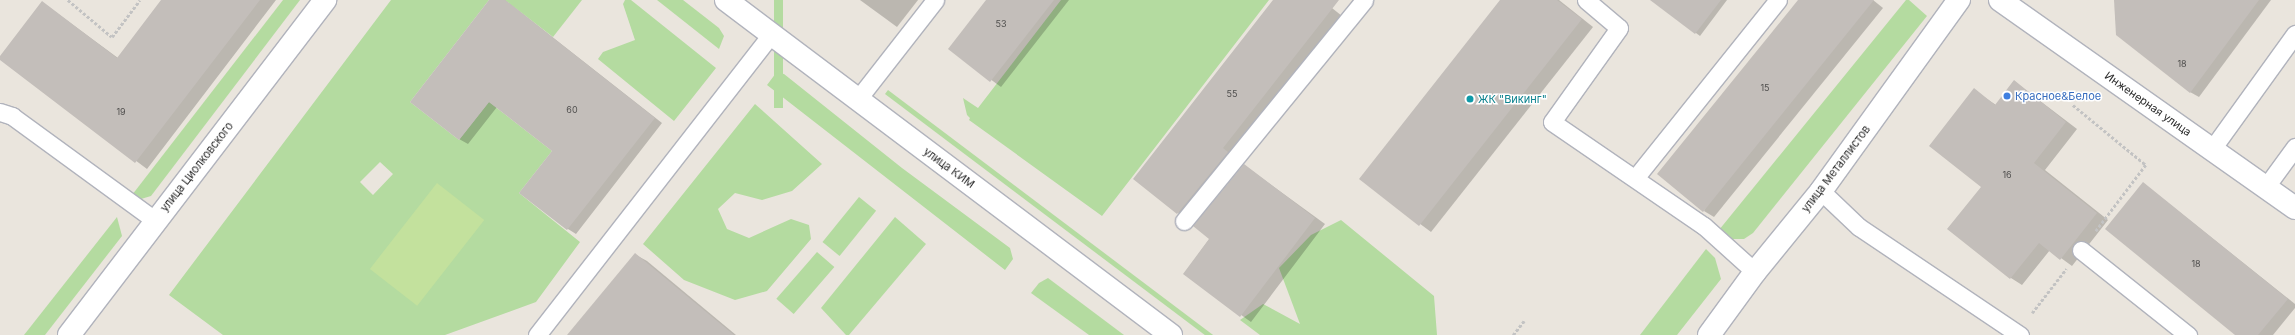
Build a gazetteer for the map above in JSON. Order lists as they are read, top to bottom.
{
  "streets": {
    "street": [
      "Инженерная улица",
      "улица Циолковского",
      "улица КИМ",
      "улица Металлистов"
    ]
  },
  "places": ["Красное&Белое", "ЖК \"Викинг\""],
  "house_numbers": [
    "53",
    "18",
    "15",
    "55",
    "60",
    "19",
    "16",
    "18"
  ]
}
